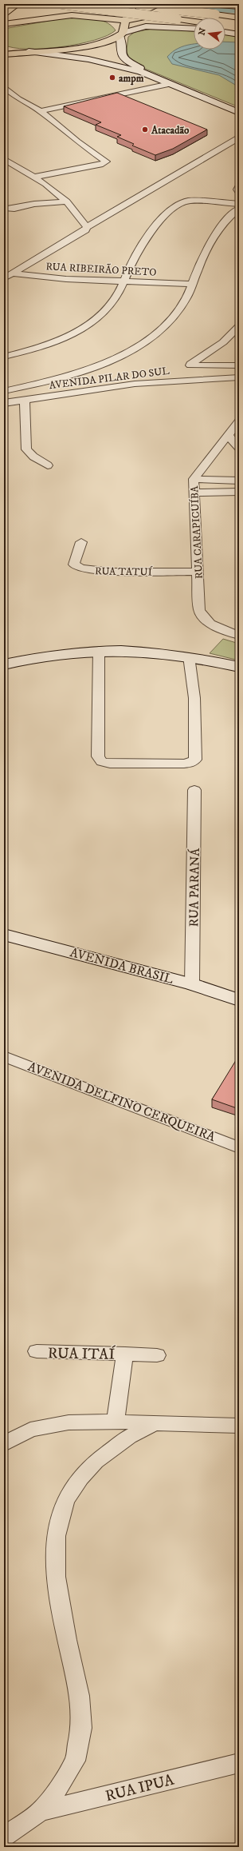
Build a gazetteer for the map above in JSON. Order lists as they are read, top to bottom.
{
  "streets": {
    "main road": ["AVENIDA BRASIL"],
    "street": [
      "RUA RIBEIRÃO PRETO",
      "AVENIDA PILAR DO SUL",
      "RUA CARAPICUÍBA",
      "RUA TATUÍ",
      "RUA PARANÁ",
      "AVENIDA DELFINO CERQUEIRA",
      "RUA ITAÍ",
      "RUA IPUA"
    ]
  },
  "crossings": [
    ["RUA CARAPICUÍBA", "RUA TATUÍ"],
    ["RUA PARANÁ", "AVENIDA BRASIL"]
  ],
  "places": ["ampm", "Atacadão"],
  "north": "left"
}
